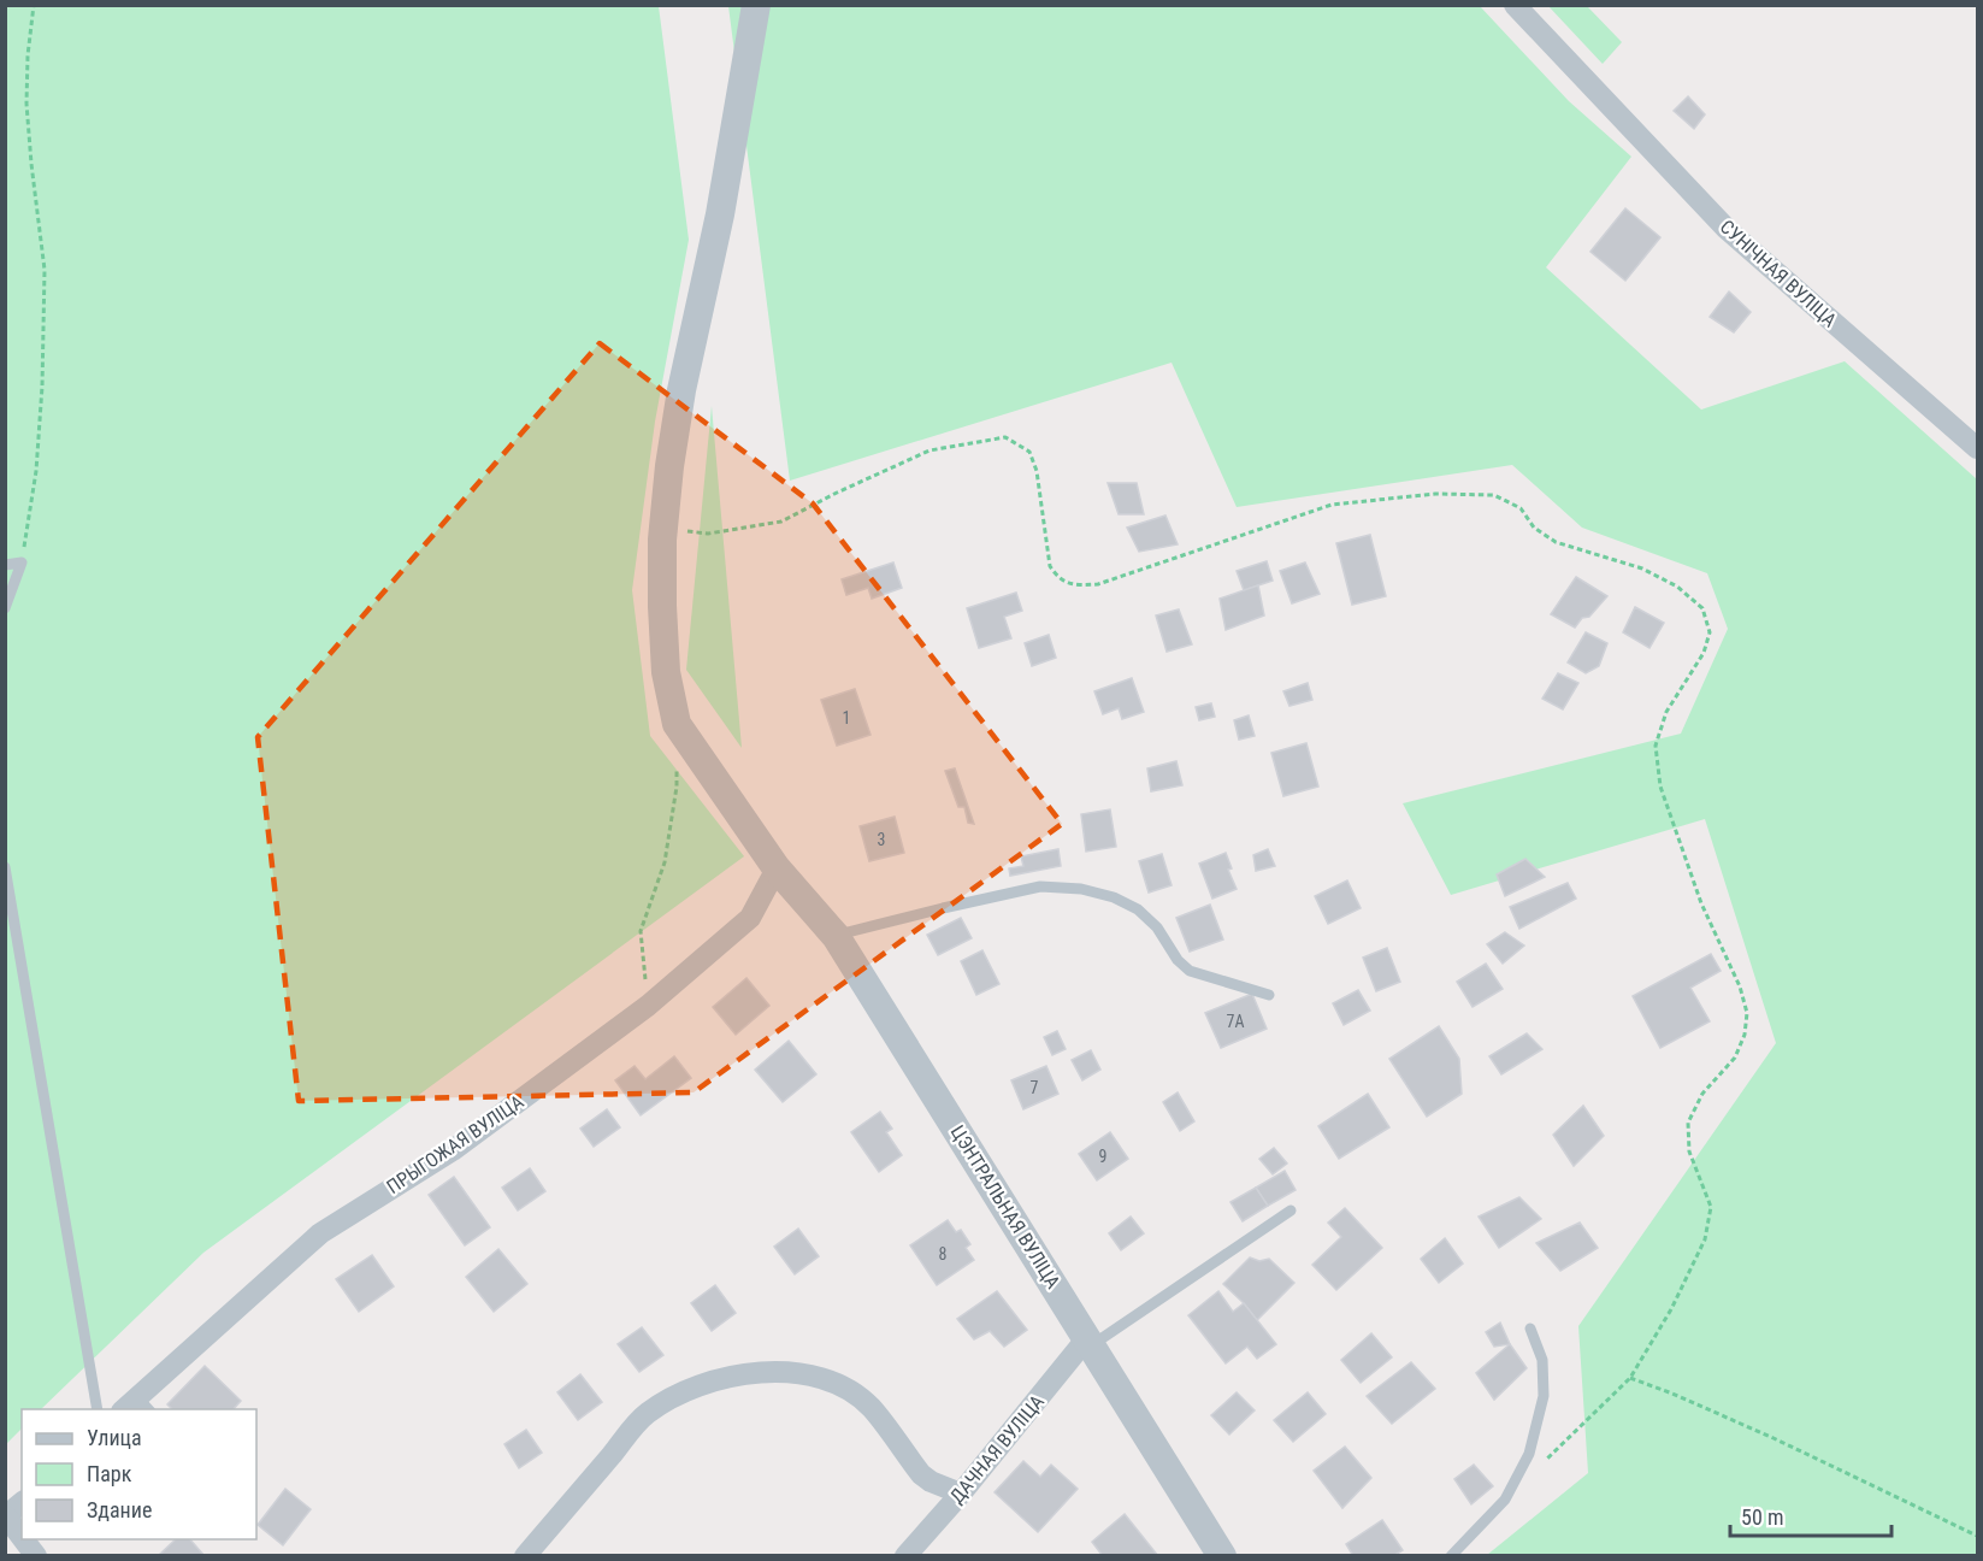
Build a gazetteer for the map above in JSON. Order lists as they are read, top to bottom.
{
  "streets": {
    "street": [
      "СУНІЧНАЯ ВУЛІЦА",
      "ПРЫГОЖАЯ ВУЛІЦА",
      "ЦЭНТРАЛЬНАЯ ВУЛІЦА",
      "ДАЧНАЯ ВУЛІЦА"
    ]
  },
  "crossings": [
    ["ПРЫГОЖАЯ ВУЛІЦА", "ЦЭНТРАЛЬНАЯ ВУЛІЦА"],
    ["ЦЭНТРАЛЬНАЯ ВУЛІЦА", "ДАЧНАЯ ВУЛІЦА"]
  ],
  "house_numbers": [
    "1",
    "3",
    "7А",
    "7",
    "9",
    "8"
  ],
  "legend": ["Улица", "Парк", "Здание"],
  "scale_bar": "50 m"
}
